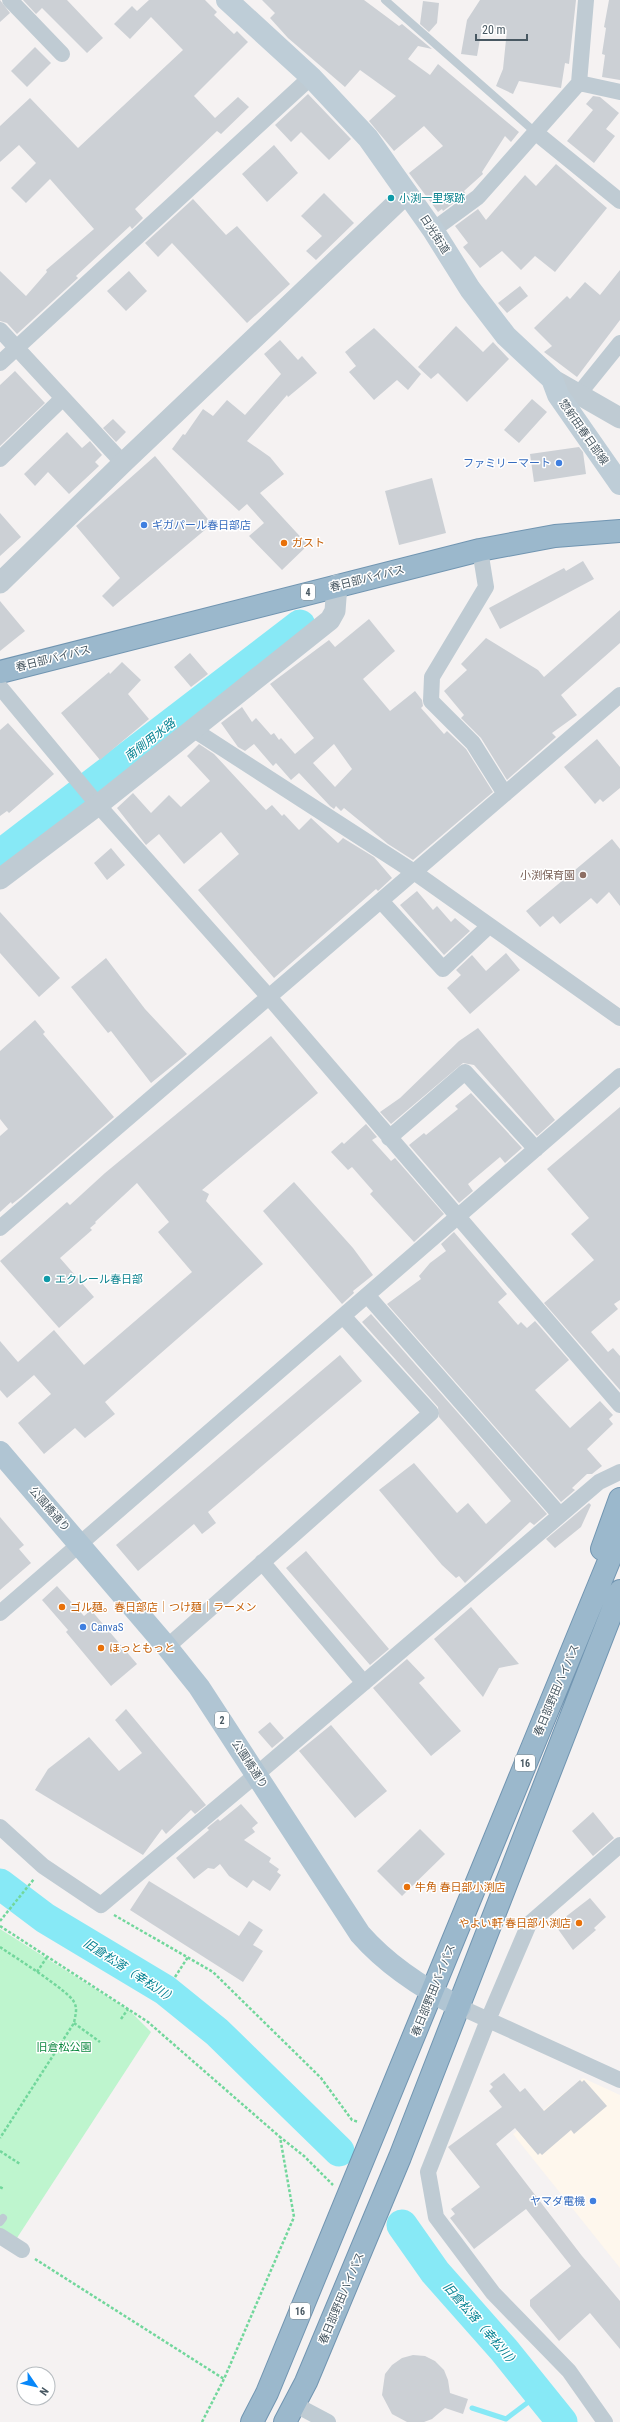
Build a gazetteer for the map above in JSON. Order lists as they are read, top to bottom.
{
  "streets": {
    "highway": [
      "春日部バイパス",
      "4",
      "春日部野田バイパス",
      "16"
    ],
    "main road": [
      "日光街道",
      "惣新田春日部線",
      "公園橋通り",
      "2"
    ]
  },
  "crossings": [
    ["日光街道", "惣新田春日部線"],
    ["公園橋通り", "春日部野田バイパス"],
    ["春日部野田バイパス", "16"]
  ],
  "water": ["南側用水路", "旧倉松落（幸松川）"],
  "parks": ["旧倉松公園"],
  "places": [
    "小渕一里塚跡",
    "ファミリーマート",
    "ギガパール春日部店",
    "ガスト",
    "小渕保育園",
    "エクレール春日部",
    "ゴル麺。春日部店｜つけ麺｜ラーメン",
    "CanvaS",
    "ほっともっと",
    "牛角 春日部小渕店",
    "やよい軒 春日部小渕店",
    "ヤマダ電機"
  ],
  "scale_bar": "20 m",
  "north": "bottom right"
}
